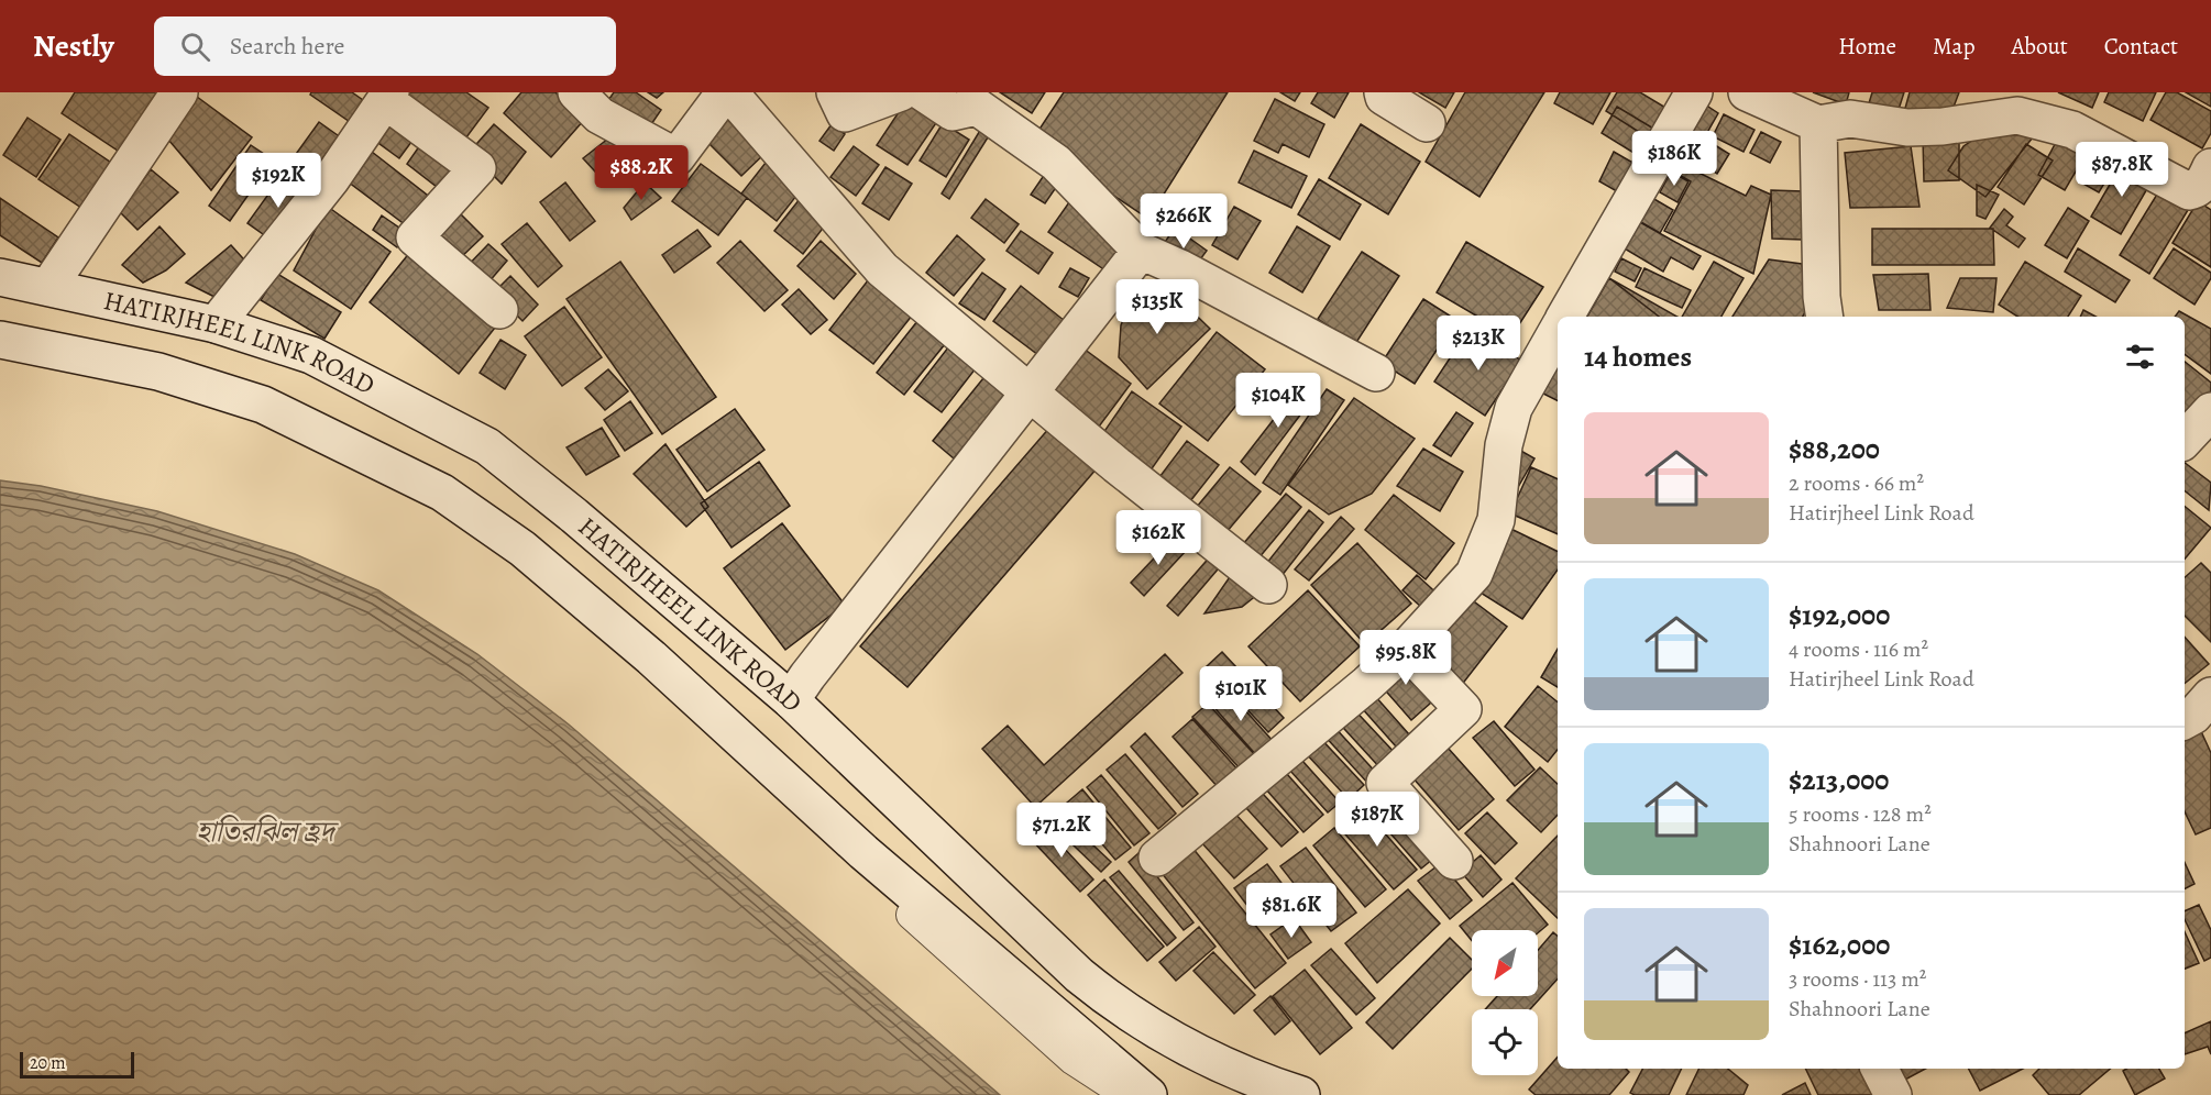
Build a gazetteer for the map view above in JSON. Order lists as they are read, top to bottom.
{
  "streets": {
    "street": ["HATIRJHEEL LINK ROAD"]
  },
  "water": ["হাতিরঝিল হ্রদ"],
  "scale_bar": "20 m",
  "north": "bottom left",
  "page": {
    "header": "Nestly",
    "search": "Search here",
    "nav": [
      "Home",
      "Map",
      "About",
      "Contact"
    ],
    "price": [
      "$186K",
      "$87.8K",
      "$88.2K",
      "$192K",
      "$266K",
      "$135K",
      "$213K",
      "$104K",
      "$162K",
      "$95.8K",
      "$101K",
      "$187K",
      "$71.2K",
      "$81.6K"
    ],
    "heading": "14 homes",
    "list": [
      {
        "name": "$88,200",
        "note": "2 rooms · 66 m² · Hatirjheel Link Road"
      },
      {
        "name": "$192,000",
        "note": "4 rooms · 116 m² · Hatirjheel Link Road"
      },
      {
        "name": "$213,000",
        "note": "5 rooms · 128 m² · Shahnoori Lane"
      },
      {
        "name": "$162,000",
        "note": "3 rooms · 113 m² · Shahnoori Lane"
      }
    ],
    "scale": "20 m"
  }
}
